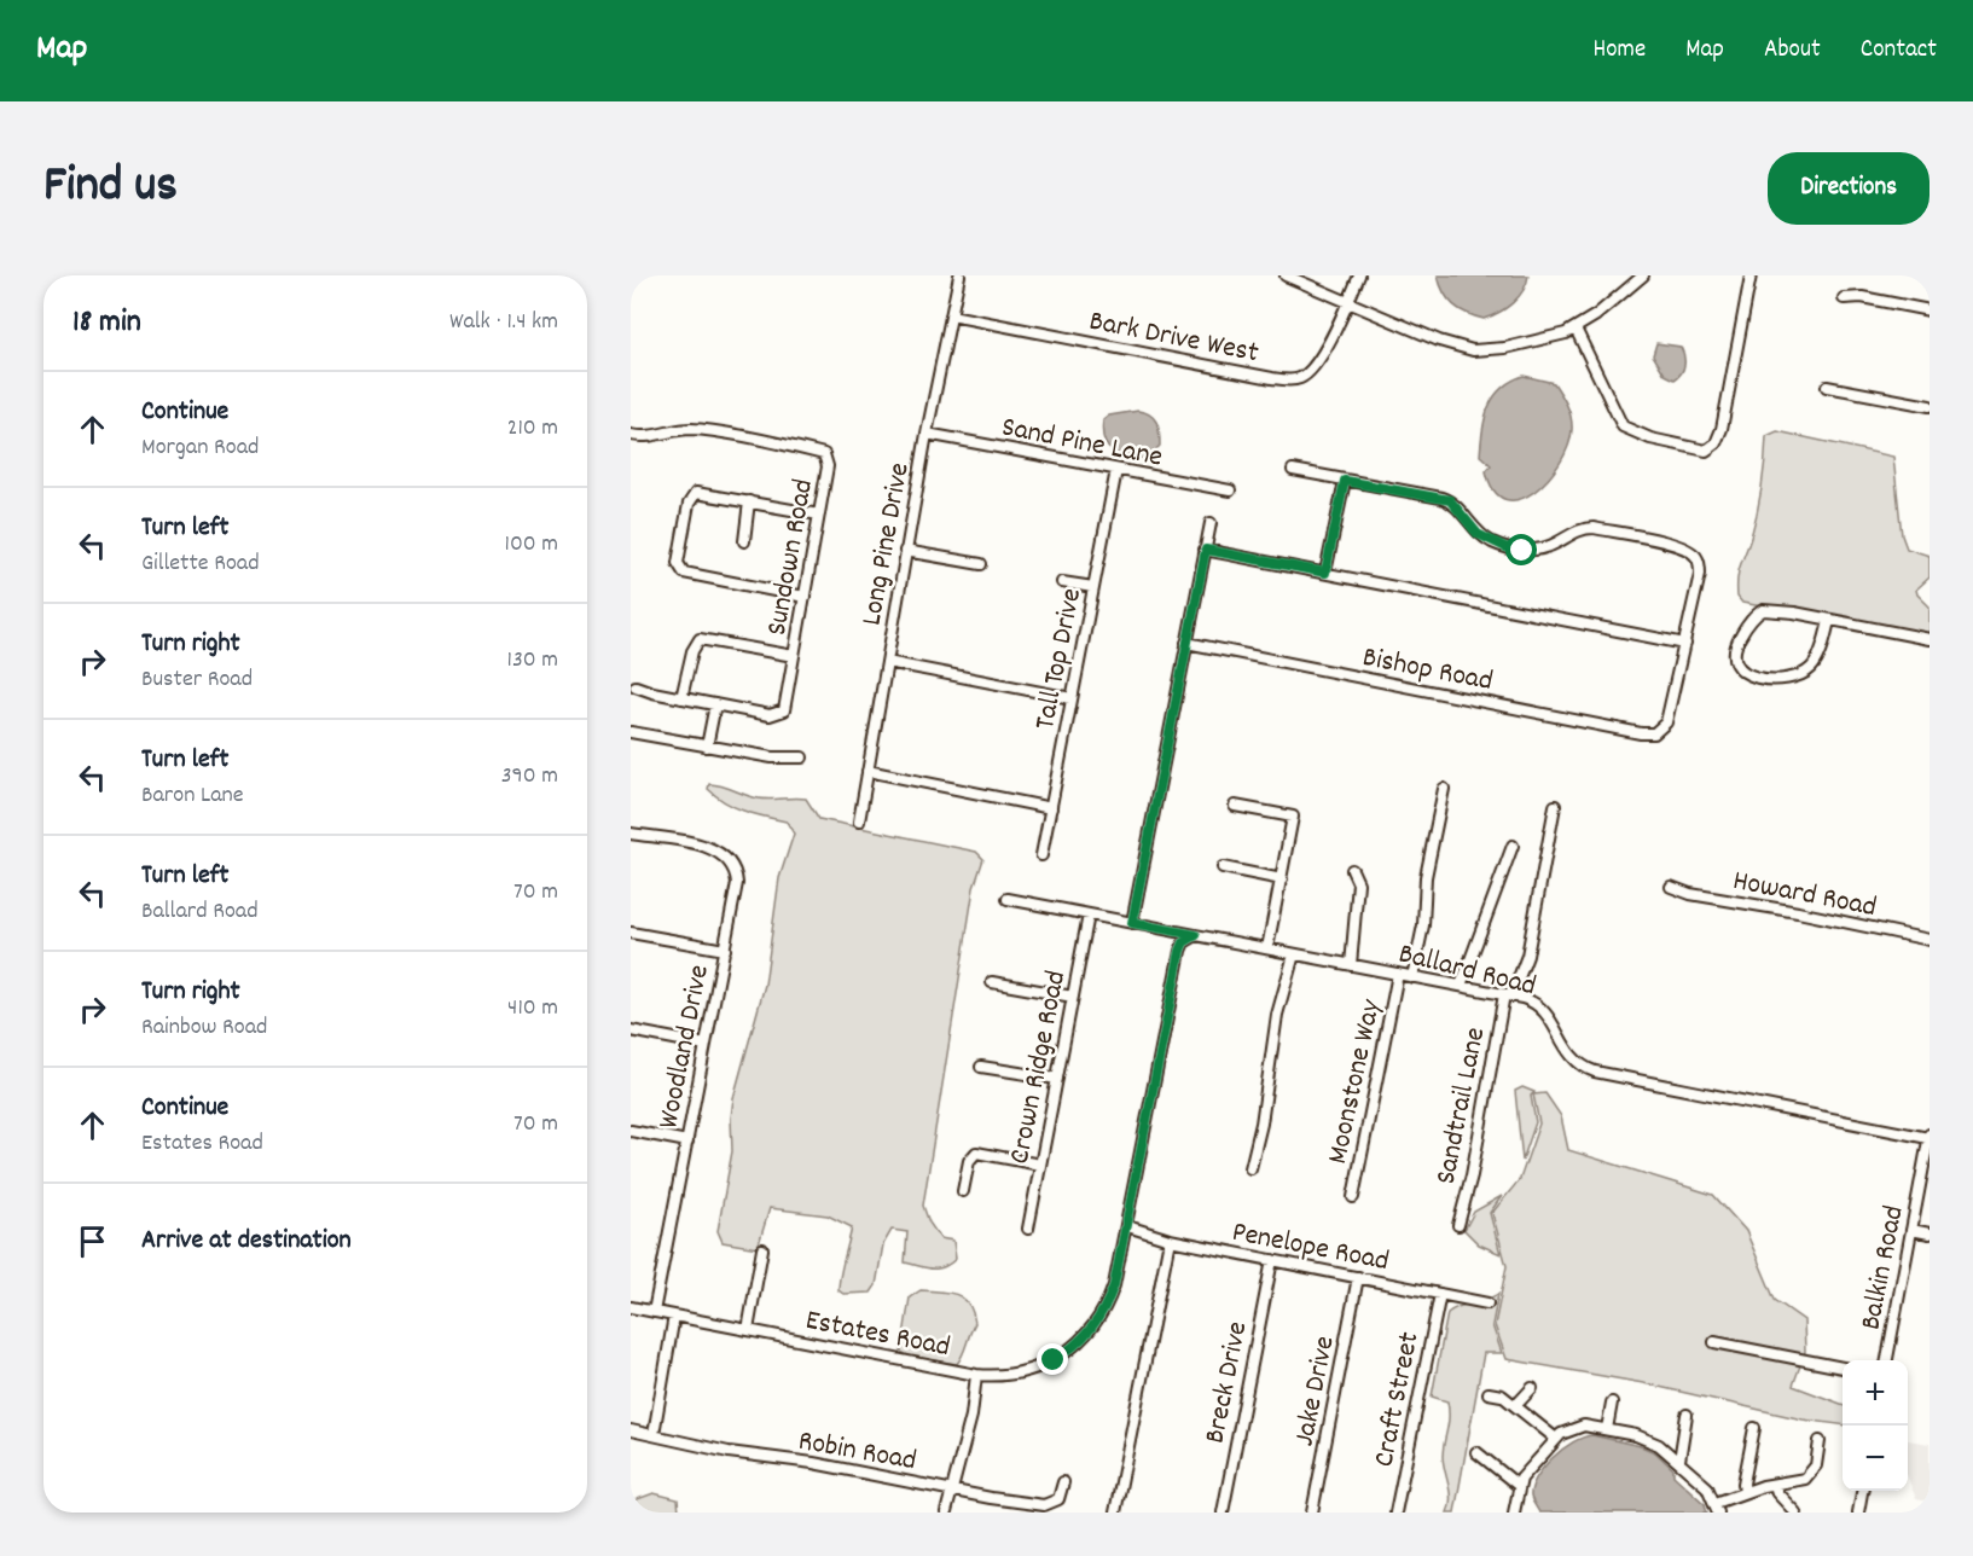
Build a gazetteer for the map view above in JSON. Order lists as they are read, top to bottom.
{
  "streets": {
    "street": [
      "Bark Drive West",
      "Sand Pine Lane",
      "Long Pine Drive",
      "Sundown Road",
      "Tall Top Drive",
      "Bishop Road",
      "Howard Road",
      "Ballard Road",
      "Woodland Drive",
      "Crown Ridge Road",
      "Moonstone Way",
      "Sandtrail Lane",
      "Penelope Road",
      "Balkin Road",
      "Estates Road",
      "Breck Drive",
      "Jake Drive",
      "Craft Street",
      "Robin Road"
    ]
  },
  "crossings": [
    ["Bark Drive West", "Long Pine Drive"],
    ["Sand Pine Lane", "Long Pine Drive"],
    ["Sand Pine Lane", "Tall Top Drive"],
    ["Ballard Road", "Crown Ridge Road"],
    ["Ballard Road", "Moonstone Way"],
    ["Ballard Road", "Sandtrail Lane"],
    ["Ballard Road", "Balkin Road"],
    ["Woodland Drive", "Estates Road"],
    ["Penelope Road", "Estates Road"],
    ["Penelope Road", "Breck Drive"],
    ["Penelope Road", "Jake Drive"],
    ["Penelope Road", "Craft Street"]
  ],
  "page": {
    "header": "Map",
    "nav": [
      "Home",
      "Map",
      "About",
      "Contact"
    ],
    "title": "Find us",
    "buttons": "Directions",
    "heading": ["18 min", "Walk · 1.4 km"],
    "list": [
      ["Continue", "Morgan Road", "210 m"],
      ["Turn left", "Gillette Road", "100 m"],
      ["Turn right", "Buster Road", "130 m"],
      ["Turn left", "Baron Lane", "390 m"],
      ["Turn left", "Ballard Road", "70 m"],
      ["Turn right", "Rainbow Road", "410 m"],
      ["Continue", "Estates Road", "70 m"],
      "Arrive at destination"
    ],
    "map_buttons": ["+", "−"]
  }
}
